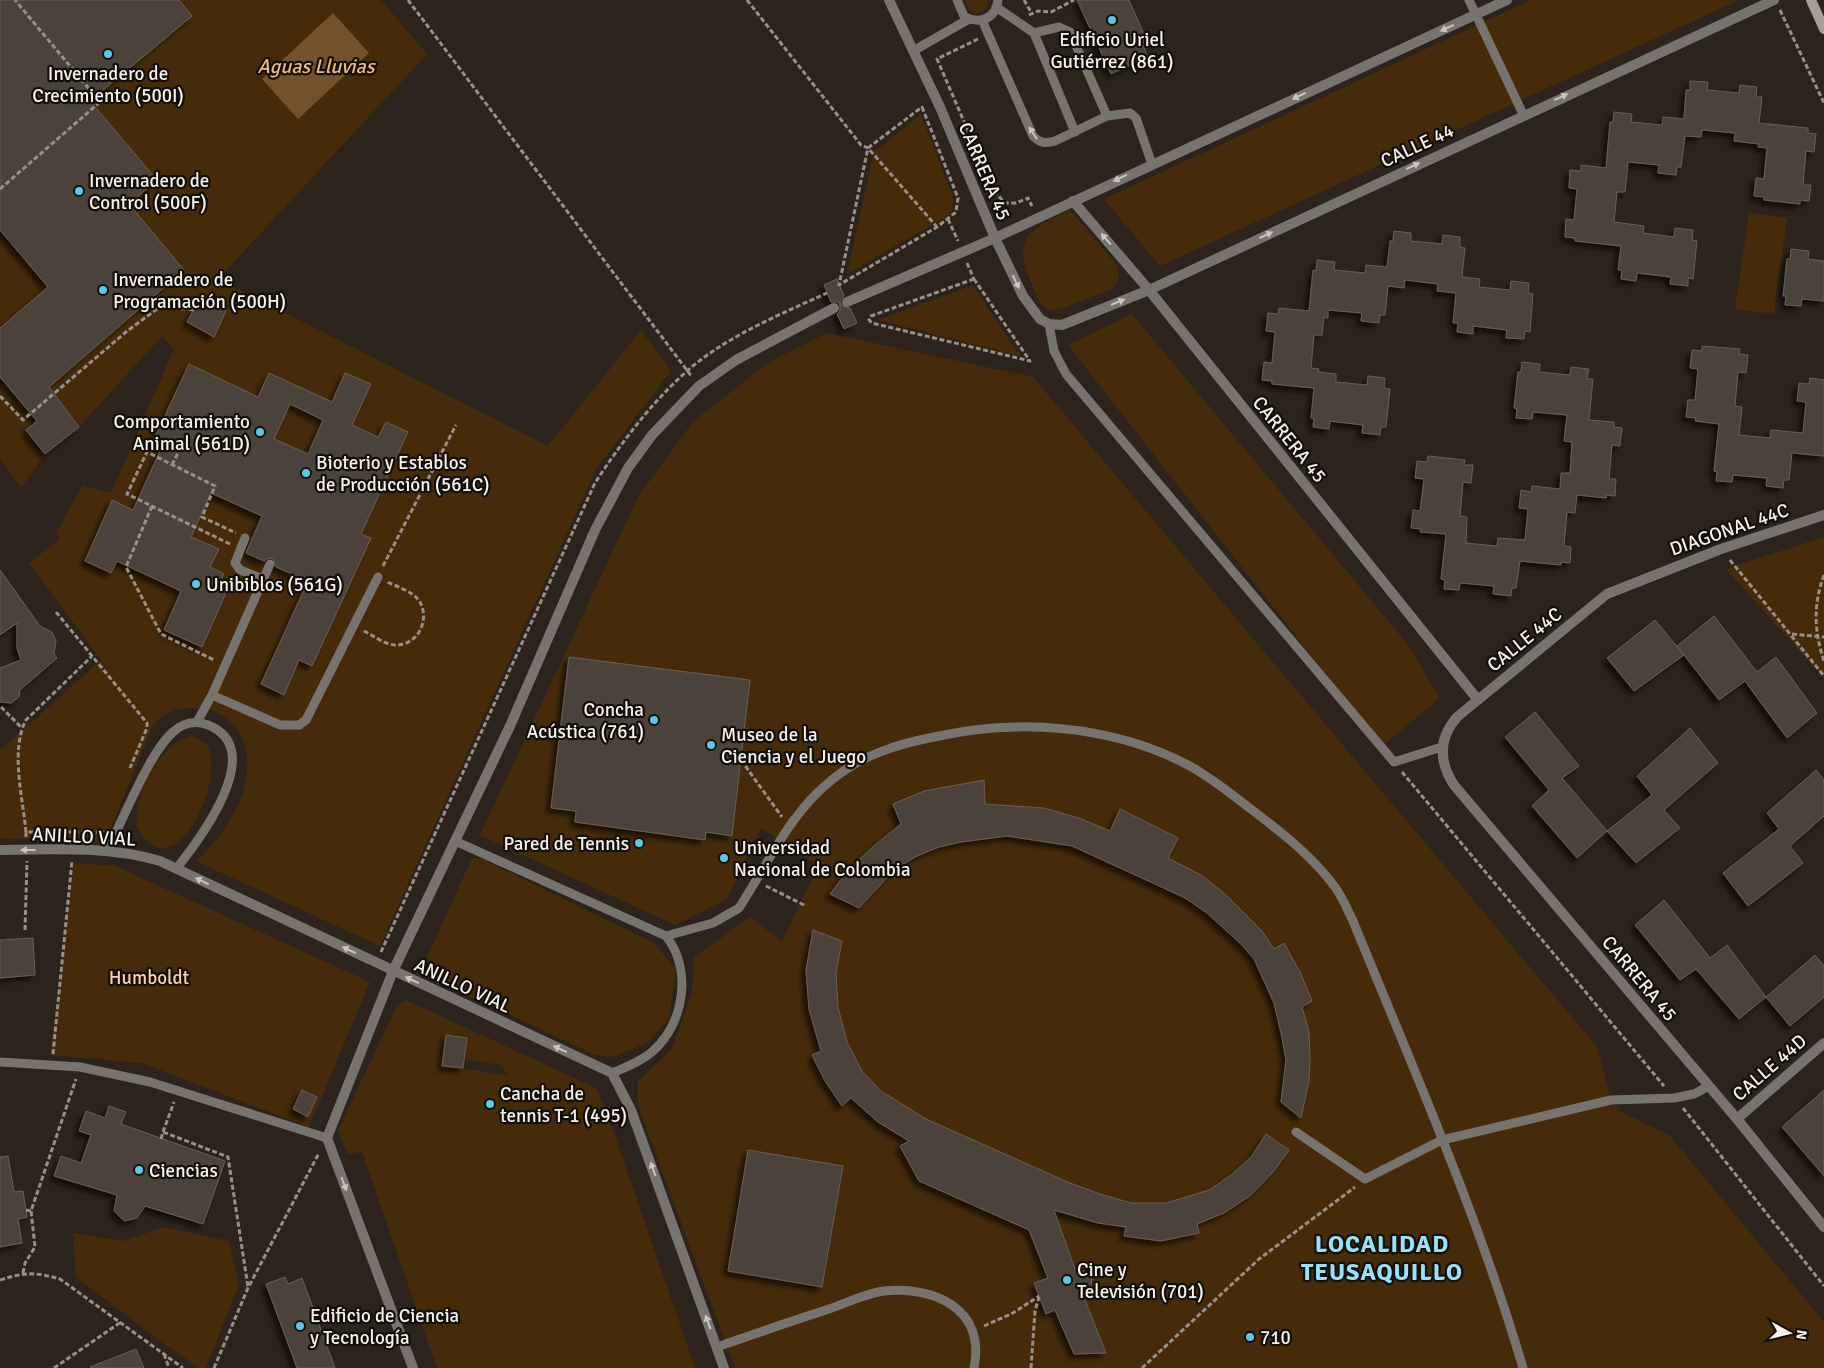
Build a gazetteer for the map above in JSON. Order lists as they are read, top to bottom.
{
  "streets": {
    "street": [
      "CALLE 44",
      "CARRERA 45",
      "DIAGONAL 44C",
      "CALLE 44C",
      "ANILLO VIAL",
      "CALLE 44D"
    ]
  },
  "crossings": [
    ["CALLE 44", "CARRERA 45"],
    ["CARRERA 45", "CALLE 44C"],
    ["CARRERA 45", "CALLE 44D"],
    ["DIAGONAL 44C", "CALLE 44C"]
  ],
  "one_way": ["CALLE 44", "ANILLO VIAL"],
  "districts": ["LOCALIDAD TEUSAQUILLO"],
  "water": ["Aguas Lluvias"],
  "parks": ["Humboldt"],
  "places": [
    "Edificio Uriel Gutiérrez (861)",
    "Invernadero de Crecimiento (500I)",
    "Invernadero de Control (500F)",
    "Invernadero de Programación (500H)",
    "Comportamiento Animal (561D)",
    "Bioterio y Establos de Producción (561C)",
    "Unibiblos (561G)",
    "Concha Acústica (761)",
    "Museo de la Ciencia y el Juego",
    "Pared de Tennis",
    "Universidad Nacional de Colombia",
    "Cancha de tennis T-1 (495)",
    "Ciencias",
    "Cine y Televisión (701)",
    "Edificio de Ciencia y Tecnología",
    "710"
  ],
  "north": "right"
}
